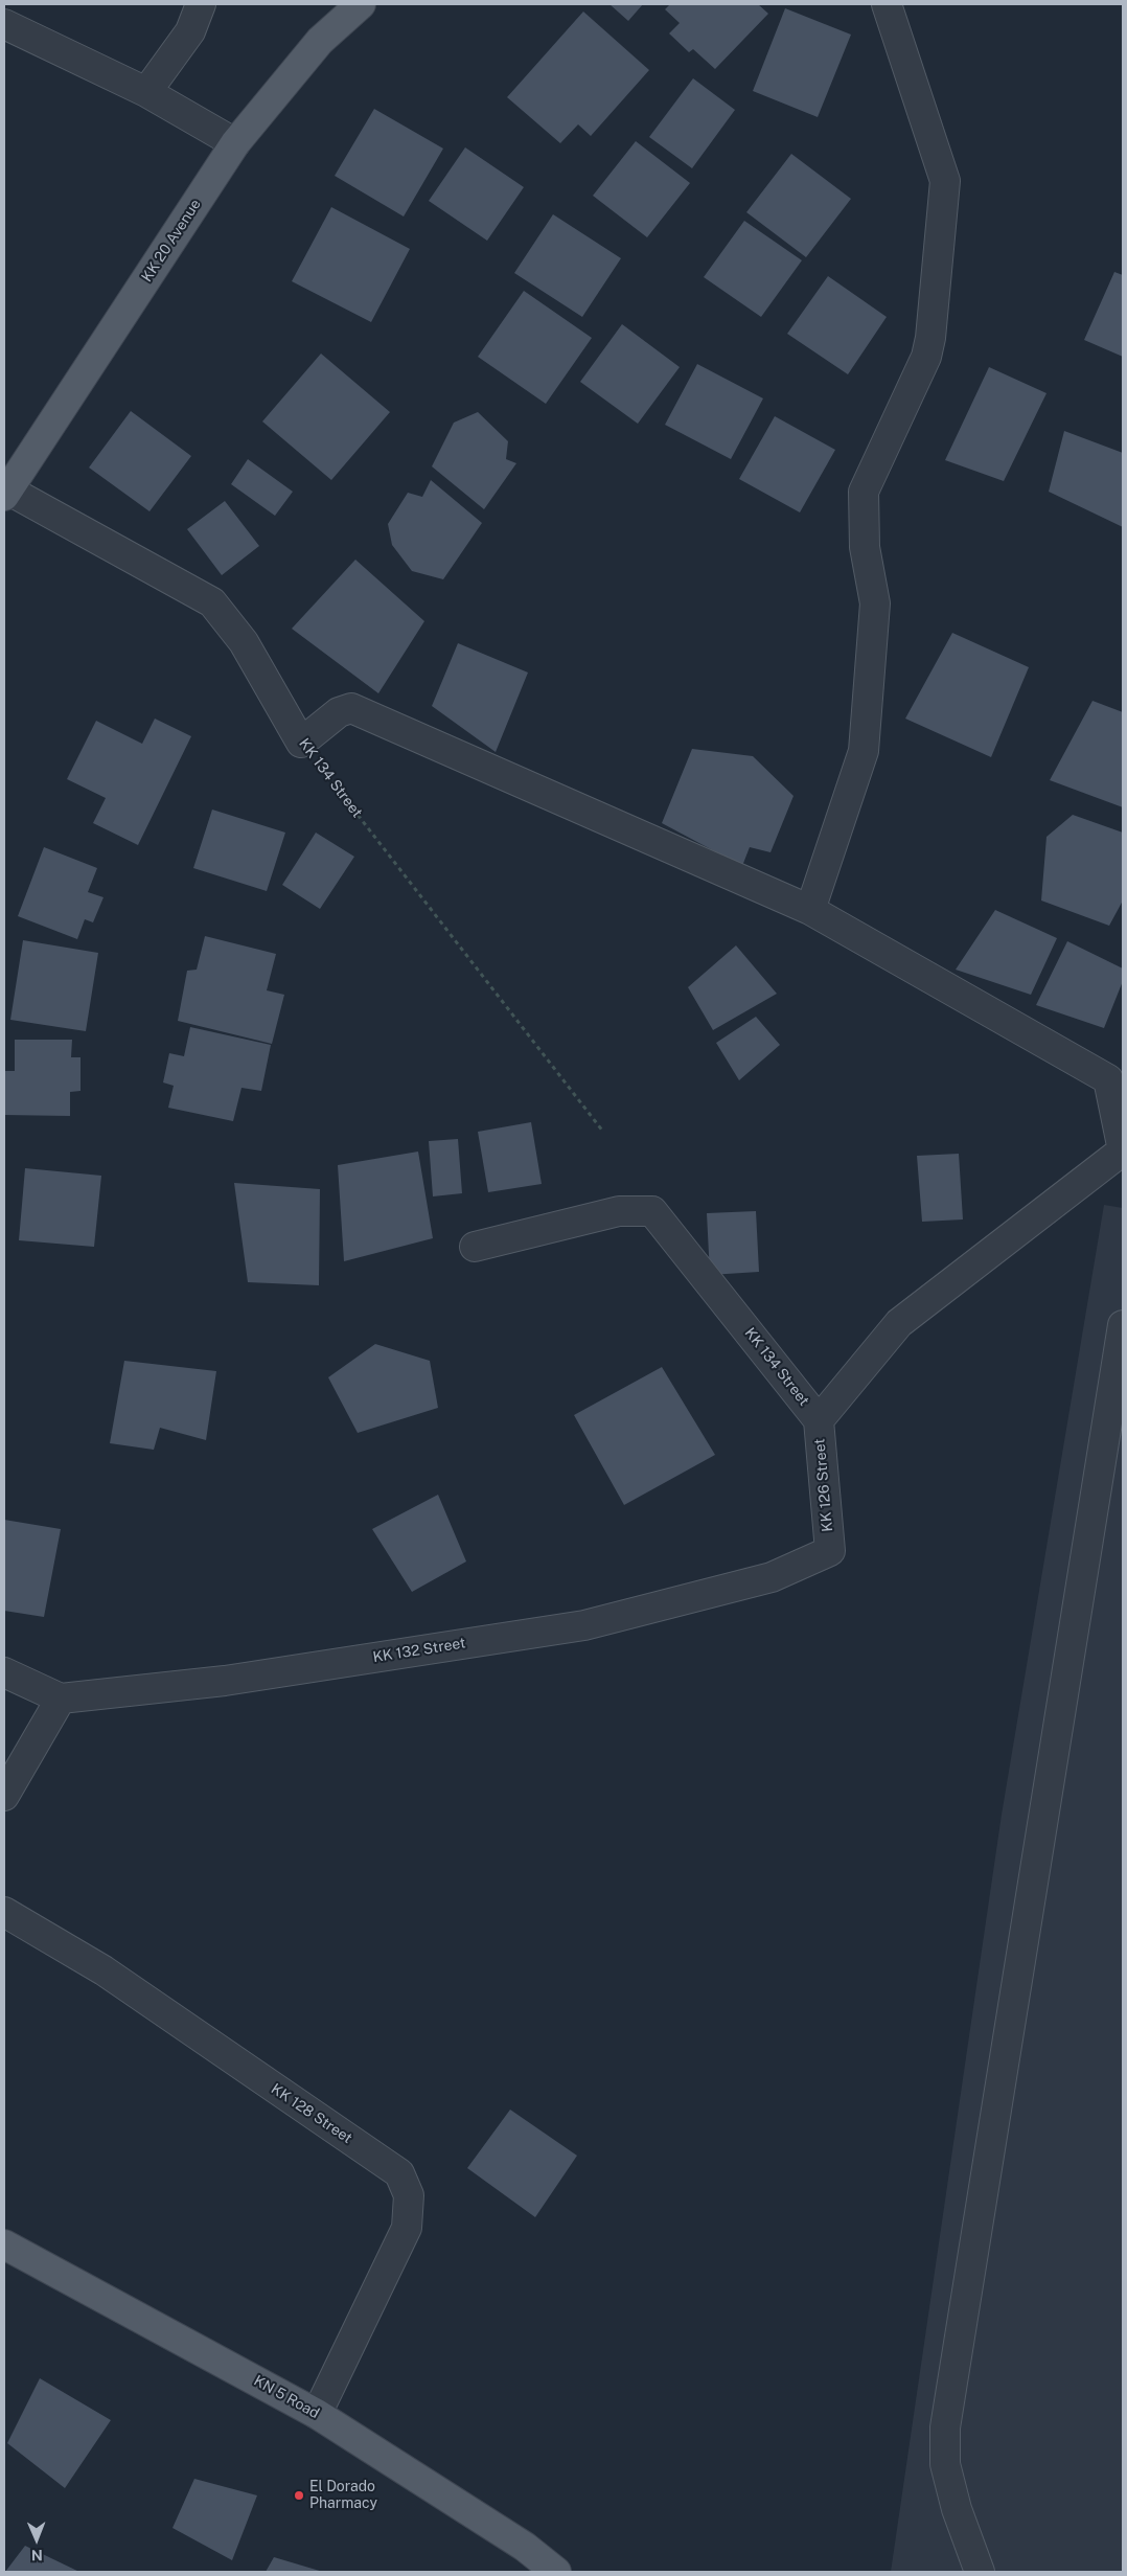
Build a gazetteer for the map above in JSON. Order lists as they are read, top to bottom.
{
  "streets": {
    "main road": ["KK 20 Avenue", "KN 5 Road"],
    "street": [
      "KK 134 Street",
      "KK 126 Street",
      "KK 132 Street",
      "KK 128 Street"
    ]
  },
  "crossings": [
    ["KK 20 Avenue", "KK 134 Street"],
    ["KK 134 Street", "KK 126 Street"],
    ["KK 126 Street", "KK 132 Street"],
    ["KK 128 Street", "KN 5 Road"]
  ],
  "places": ["El Dorado Pharmacy"],
  "north": "bottom"
}
